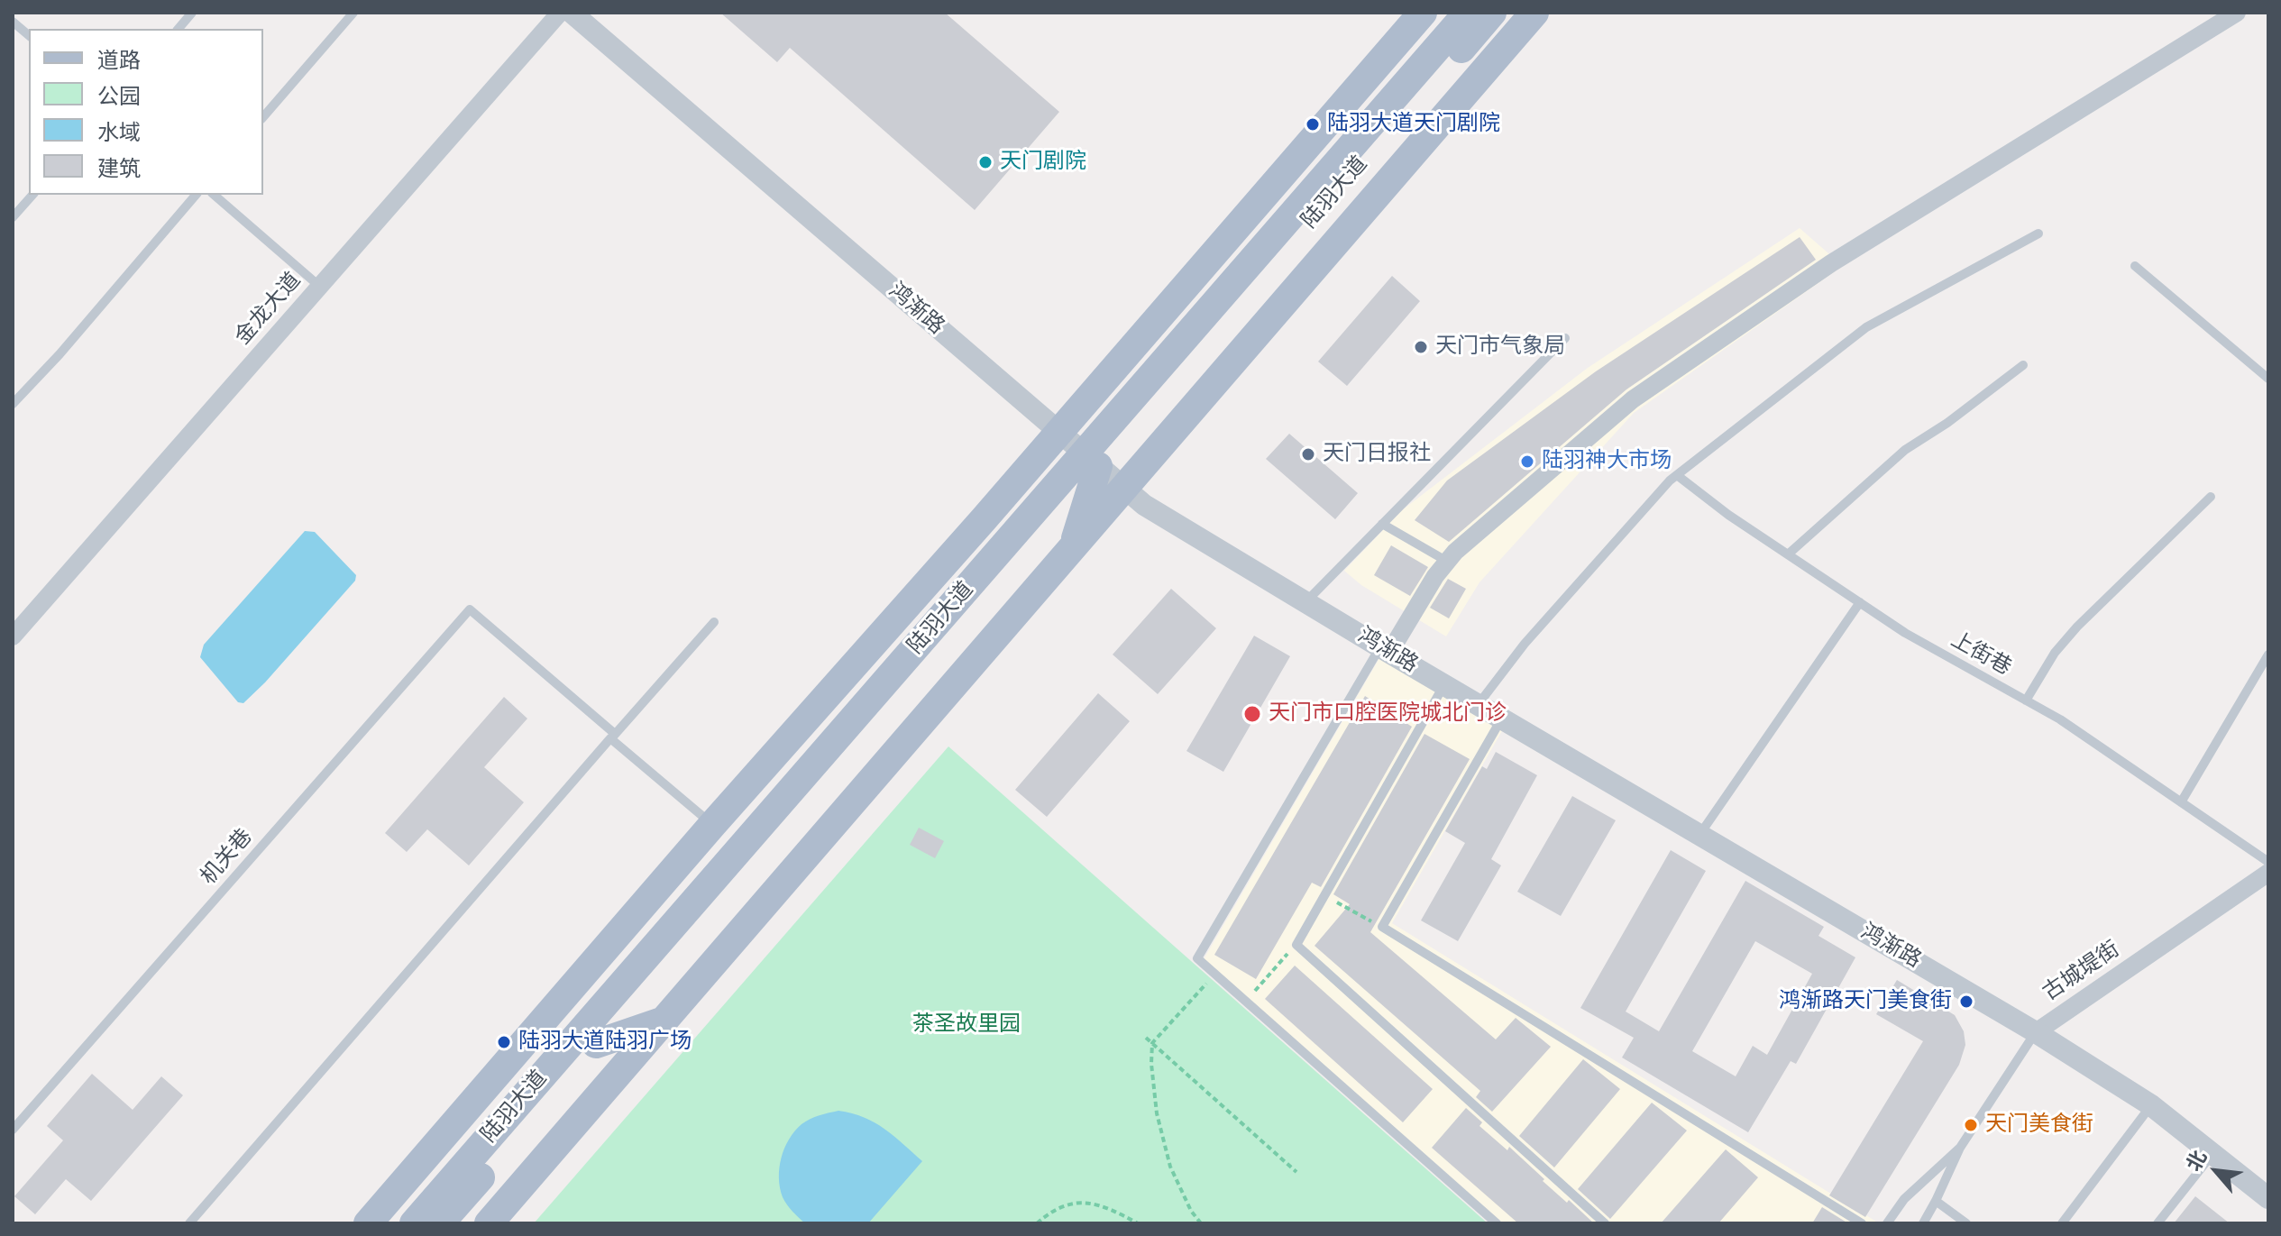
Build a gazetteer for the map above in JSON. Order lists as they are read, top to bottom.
{
  "streets": {
    "main road": ["陆羽大道"],
    "street": ["金龙大道", "鸿渐路", "古城堤街"],
    "lane": ["上街巷", "机关巷"]
  },
  "crossings": [
    ["陆羽大道", "鸿渐路"],
    ["鸿渐路", "古城堤街"]
  ],
  "parks": ["茶圣故里园"],
  "places": [
    "陆羽大道天门剧院",
    "天门剧院",
    "天门市气象局",
    "天门日报社",
    "陆羽神大市场",
    "天门市口腔医院城北门诊",
    "鸿渐路天门美食街",
    "陆羽大道陆羽广场",
    "天门美食街"
  ],
  "legend": [
    "道路",
    "公园",
    "水域",
    "建筑"
  ],
  "north": "top left"
}
